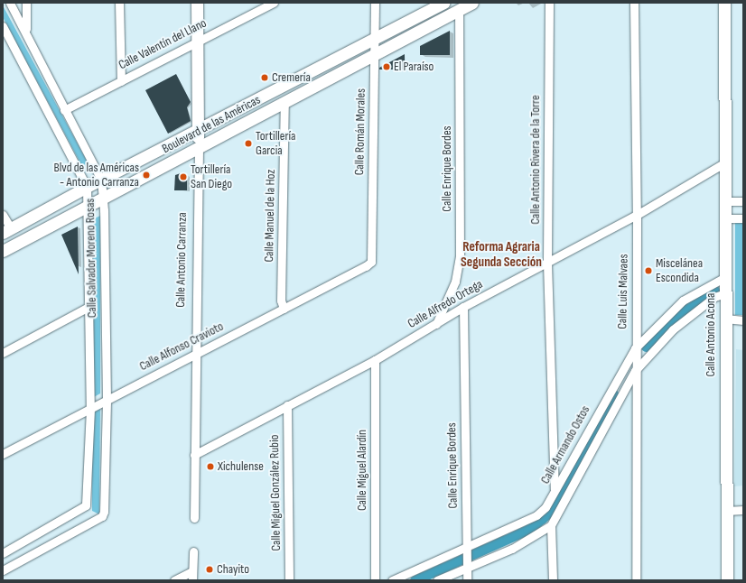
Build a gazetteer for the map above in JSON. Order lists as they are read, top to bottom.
{
  "streets": {
    "main road": ["Boulevard de las Américas", "Calle Antonio Carranza", "Calle Antonio Acona"],
    "street": [
      "Calle Valentín del Llano",
      "Calle Román Morales",
      "Calle Antonio Rivera de la Torre",
      "Calle Enrique Bordes",
      "Calle Manuel de la Hoz",
      "Calle Salvador Moreno Rosas",
      "Calle Luis Malvaes",
      "Calle Alfredo Ortega",
      "Calle Alfonso Cravioto",
      "Calle Armando Ostos",
      "Calle Miguel Alardín",
      "Calle Miguel González Rubio"
    ]
  },
  "crossings": [
    ["Calle Valentín del Llano", "Calle Salvador Moreno Rosas"],
    ["Calle Valentín del Llano", "Calle Antonio Carranza"],
    ["Boulevard de las Américas", "Calle Román Morales"],
    ["Boulevard de las Américas", "Calle Enrique Bordes"],
    ["Boulevard de las Américas", "Calle Manuel de la Hoz"],
    ["Boulevard de las Américas", "Calle Salvador Moreno Rosas"],
    ["Boulevard de las Américas", "Calle Antonio Carranza"],
    ["Calle Román Morales", "Calle Alfonso Cravioto"],
    ["Calle Antonio Rivera de la Torre", "Calle Alfredo Ortega"],
    ["Calle Antonio Rivera de la Torre", "Calle Armando Ostos"],
    ["Calle Enrique Bordes", "Calle Alfredo Ortega"],
    ["Calle Enrique Bordes", "Calle Armando Ostos"],
    ["Calle Manuel de la Hoz", "Calle Alfonso Cravioto"],
    ["Calle Salvador Moreno Rosas", "Calle Alfonso Cravioto"],
    ["Calle Antonio Carranza", "Calle Alfredo Ortega"],
    ["Calle Antonio Carranza", "Calle Alfonso Cravioto"],
    ["Calle Luis Malvaes", "Calle Alfredo Ortega"],
    ["Calle Luis Malvaes", "Calle Armando Ostos"],
    ["Calle Alfredo Ortega", "Calle Antonio Acona"],
    ["Calle Alfredo Ortega", "Calle Miguel Alardín"],
    ["Calle Alfredo Ortega", "Calle Miguel González Rubio"],
    ["Calle Antonio Acona", "Calle Armando Ostos"]
  ],
  "districts": ["Reforma Agraria Segunda Sección"],
  "places": [
    "El Paraíso",
    "Cremería",
    "Tortillería Garcia",
    "Blvd de las Américas - Antonio Carranza",
    "Tortillería San Diego",
    "Miscelánea Escondida",
    "Xichulense",
    "Chayito"
  ]
}
